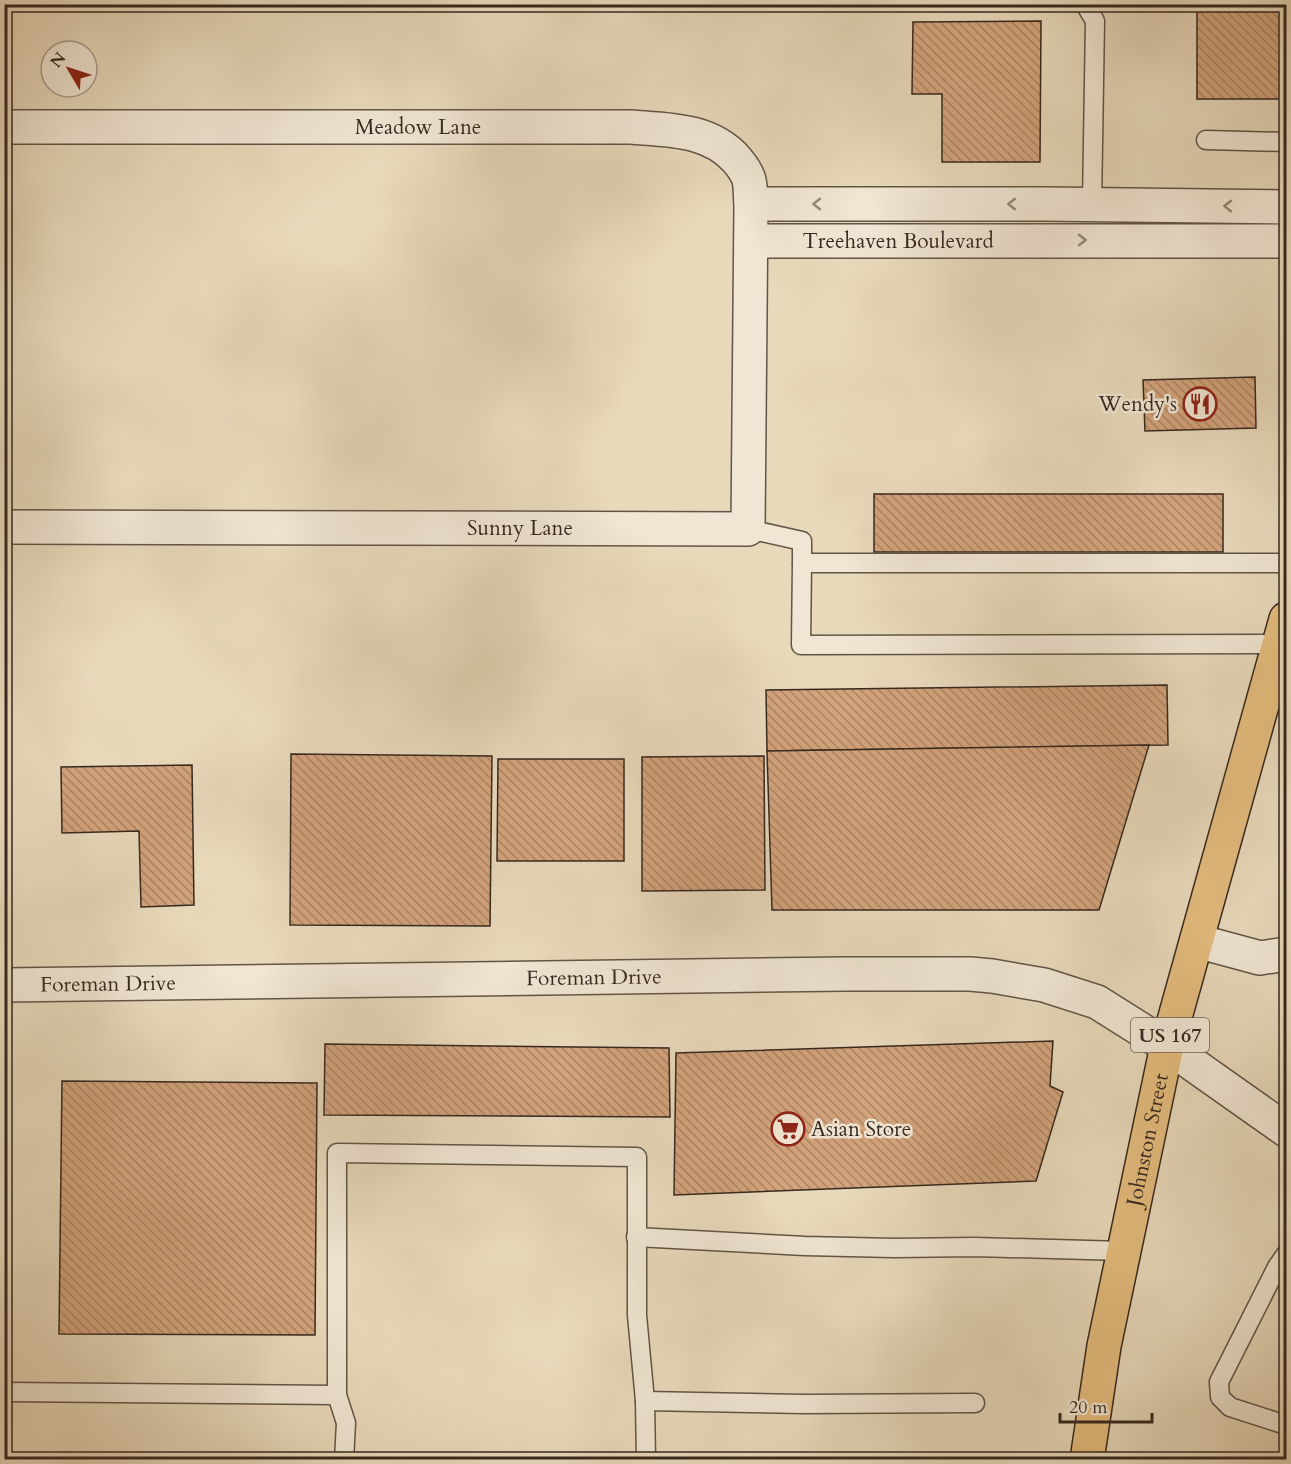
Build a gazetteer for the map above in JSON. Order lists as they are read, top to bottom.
{
  "streets": {
    "main road": ["US 167", "Johnston Street"],
    "street": [
      "Meadow Lane",
      "Treehaven Boulevard",
      "Sunny Lane",
      "Foreman Drive"
    ]
  },
  "crossings": [
    ["Meadow Lane", "Treehaven Boulevard"],
    ["Foreman Drive", "Johnston Street"]
  ],
  "places": {
    "restaurant": ["Wendy's"],
    "supermarket": ["Asian Store"]
  },
  "scale_bar": "20 m",
  "north": "top left"
}
